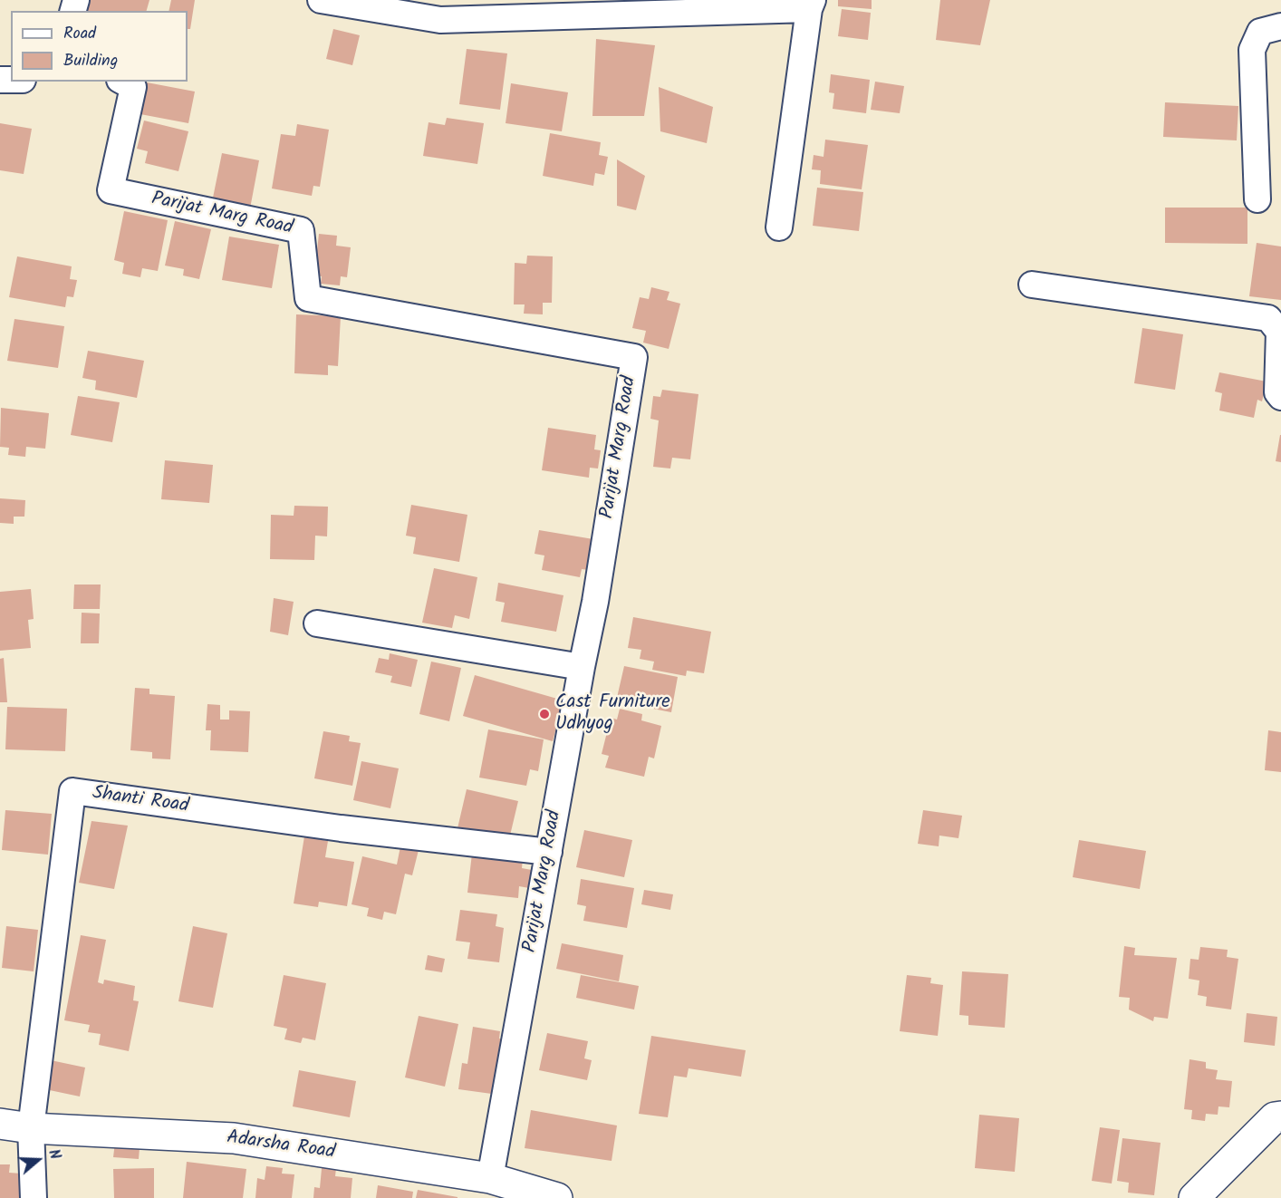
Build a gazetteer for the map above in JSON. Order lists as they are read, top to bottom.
{
  "streets": {
    "main road": ["Adarsha Road"],
    "street": ["Parijat Marg Road", "Shanti Road"]
  },
  "crossings": [
    ["Parijat Marg Road", "Shanti Road"],
    ["Parijat Marg Road", "Adarsha Road"],
    ["Shanti Road", "Adarsha Road"]
  ],
  "places": ["Cast Furniture Udhyog"],
  "legend": ["Road", "Building"],
  "north": "right"
}
